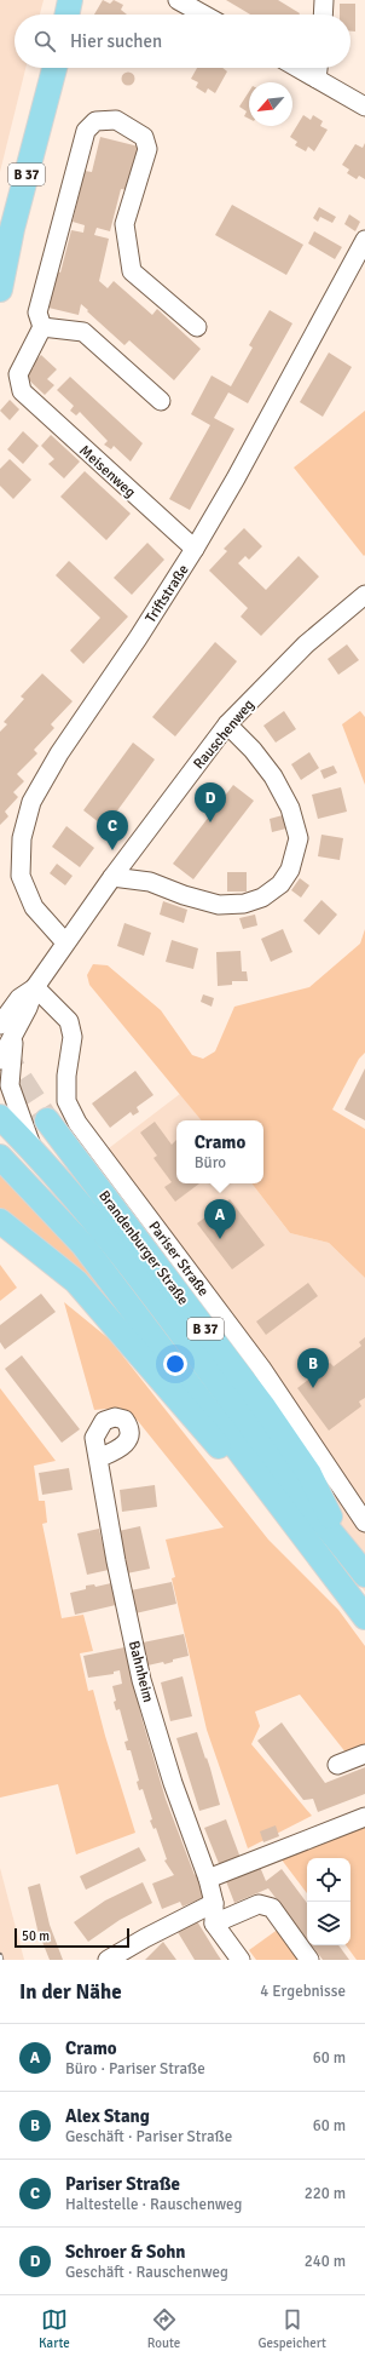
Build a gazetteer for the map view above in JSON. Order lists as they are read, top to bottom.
{
  "streets": {
    "main road": ["B 37", "Brandenburger Straße"],
    "street": [
      "Meisenweg",
      "Triftstraße",
      "Rauschenweg",
      "Pariser Straße",
      "Bahnheim"
    ]
  },
  "crossings": [
    ["B 37", "Brandenburger Straße"],
    ["Meisenweg", "Triftstraße"],
    ["Triftstraße", "Rauschenweg"],
    ["Rauschenweg", "Pariser Straße"]
  ],
  "scale_bar": "50 m",
  "north": "bottom left",
  "page": {
    "search": "Hier suchen",
    "pins": [
      "D",
      "C",
      "A",
      "B"
    ],
    "popup": ["Cramo", "Büro"],
    "scale": "50 m",
    "heading": ["In der Nähe", "4 Ergebnisse"],
    "list": [
      {
        "mark": "A",
        "name": "Cramo",
        "note": "Büro · Pariser Straße",
        "value": "60 m"
      },
      {
        "mark": "B",
        "name": "Alex Stang",
        "note": "Geschäft · Pariser Straße",
        "value": "60 m"
      },
      {
        "mark": "C",
        "name": "Pariser Straße",
        "note": "Haltestelle · Rauschenweg",
        "value": "220 m"
      },
      {
        "mark": "D",
        "name": "Schroer & Sohn",
        "note": "Geschäft · Rauschenweg",
        "value": "240 m"
      }
    ],
    "nav": ["Karte", "Route", "Gespeichert"]
  }
}
